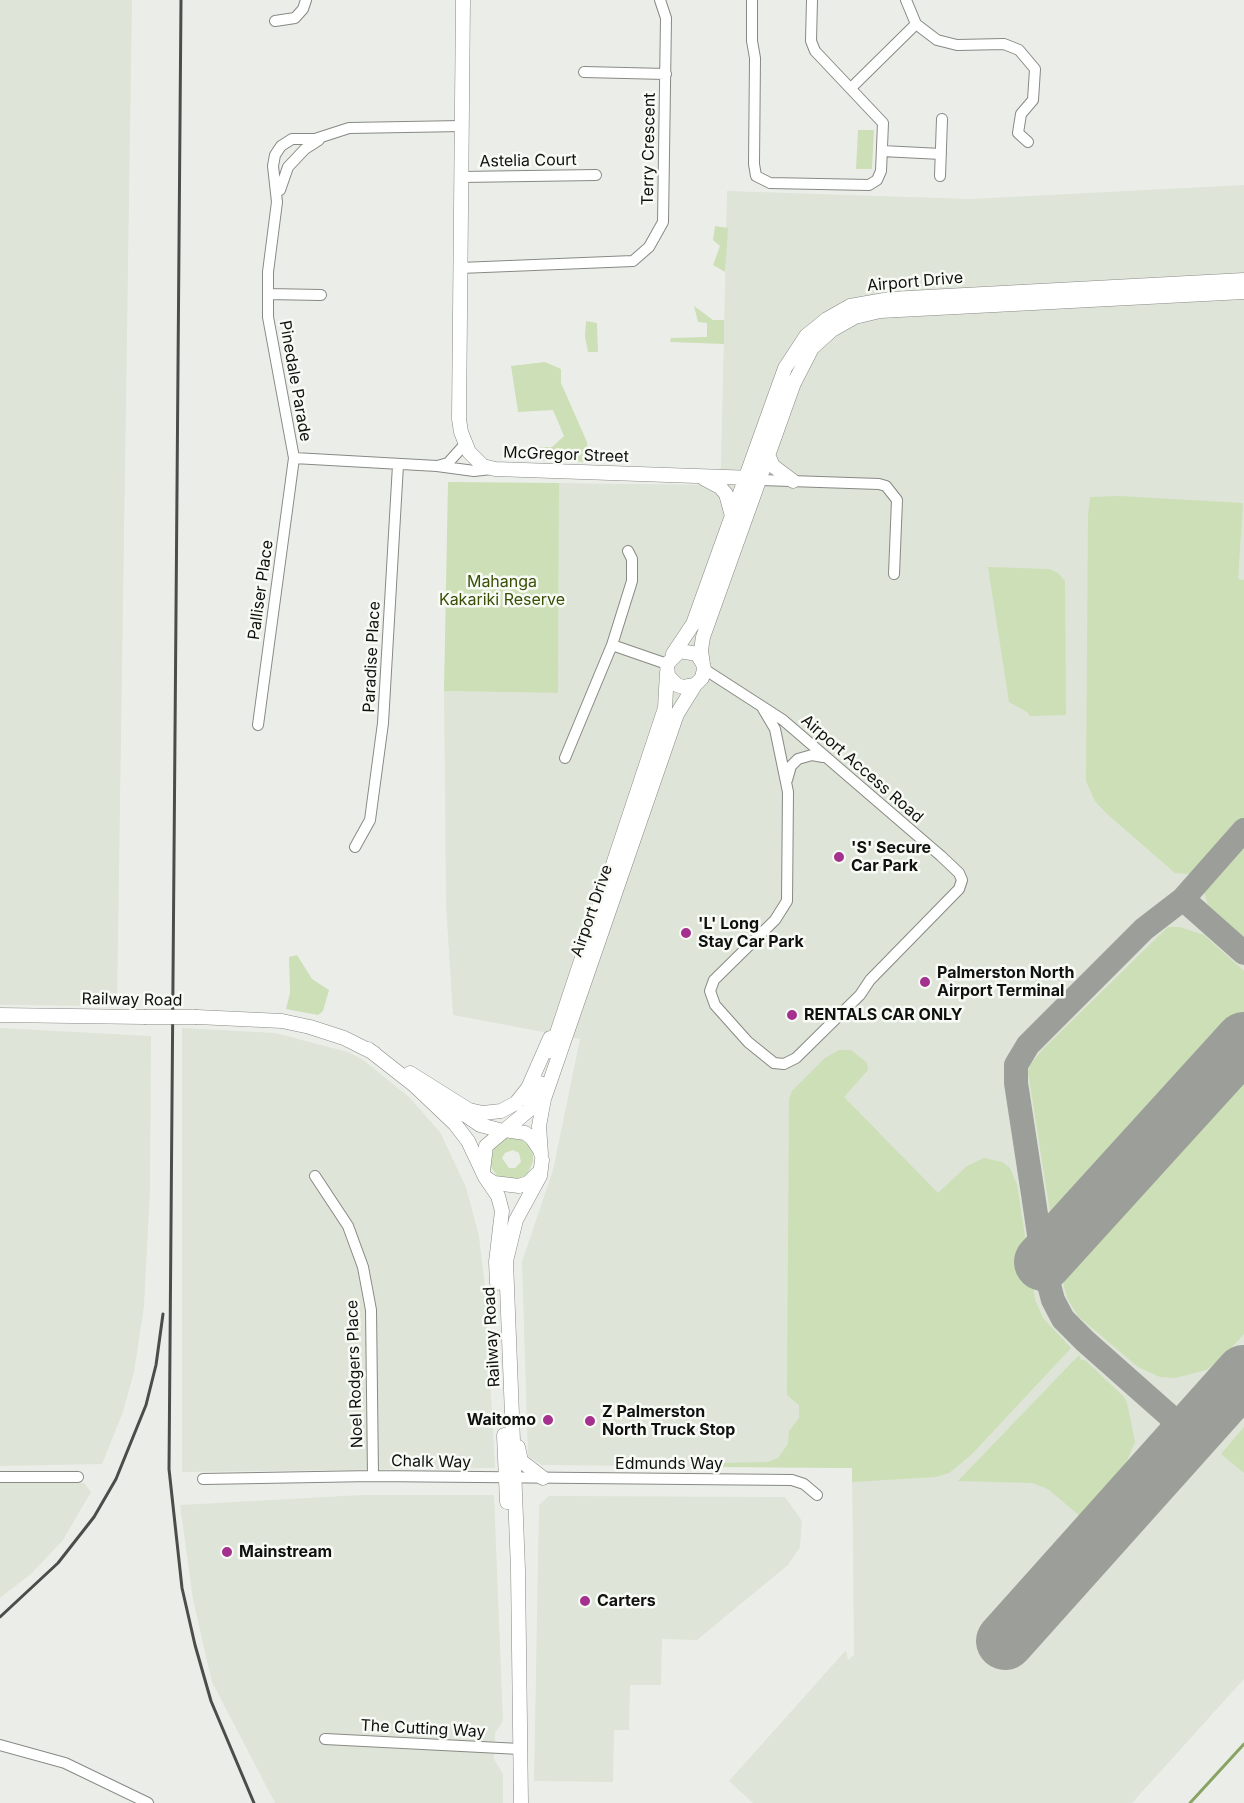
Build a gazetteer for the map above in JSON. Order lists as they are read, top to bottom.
{
  "streets": {
    "main road": ["Airport Drive", "McGregor Street", "Railway Road"],
    "street": [
      "Terry Crescent",
      "Astelia Court",
      "Pinedale Parade",
      "Palliser Place",
      "Paradise Place",
      "Airport Access Road",
      "Noel Rodgers Place",
      "Chalk Way",
      "Edmunds Way",
      "The Cutting Way"
    ]
  },
  "crossings": [
    ["Terry Crescent", "McGregor Street"],
    ["Astelia Court", "McGregor Street"],
    ["Airport Drive", "McGregor Street"],
    ["Airport Drive", "Airport Access Road"],
    ["Airport Drive", "Railway Road"],
    ["Pinedale Parade", "McGregor Street"],
    ["Pinedale Parade", "Palliser Place"],
    ["Pinedale Parade", "Paradise Place"],
    ["Railway Road", "Chalk Way"],
    ["Railway Road", "Edmunds Way"],
    ["Railway Road", "The Cutting Way"],
    ["Noel Rodgers Place", "Chalk Way"],
    ["Chalk Way", "Edmunds Way"]
  ],
  "parks": ["Mahanga Kakariki Reserve"],
  "places": [
    "'S' Secure Car Park",
    "'L' Long Stay Car Park",
    "Palmerston North Airport Terminal",
    "RENTALS CAR ONLY",
    "Waitomo",
    "Z Palmerston North Truck Stop",
    "Mainstream",
    "Carters"
  ]
}
